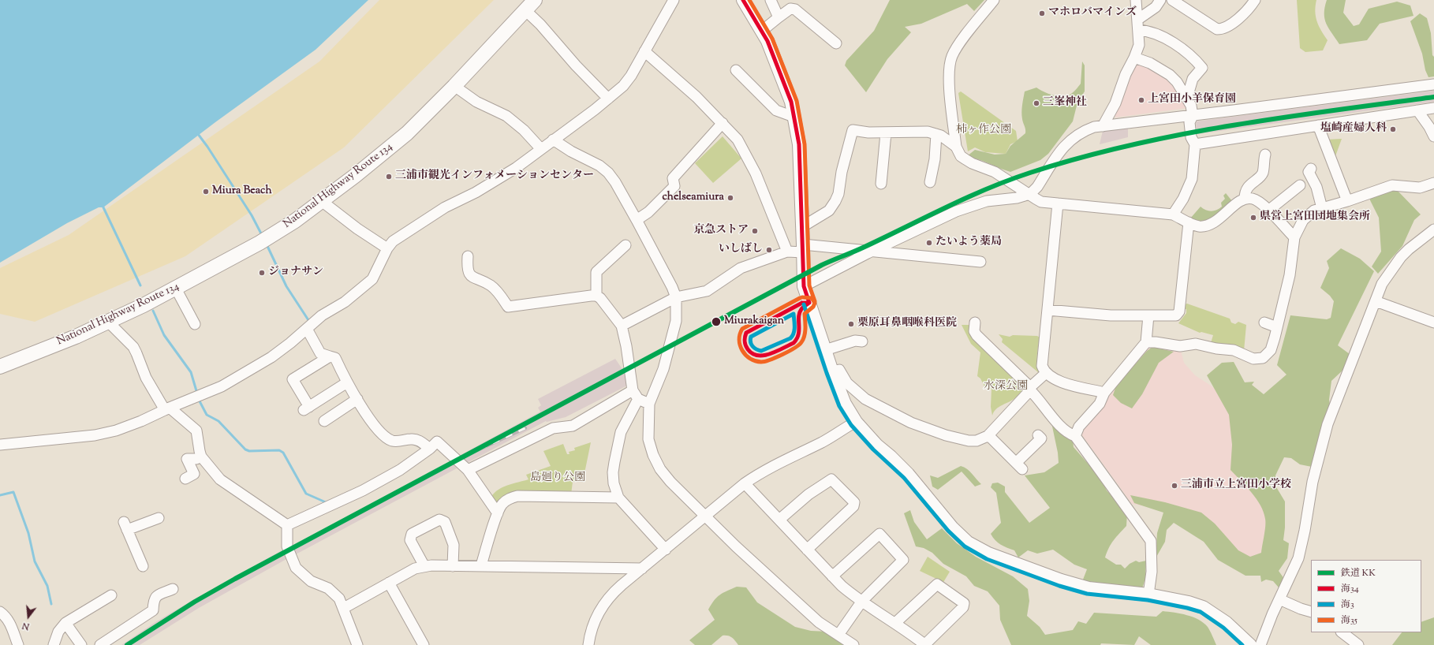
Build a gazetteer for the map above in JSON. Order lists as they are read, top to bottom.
{
  "streets": {
    "highway": ["National Highway Route 134"]
  },
  "parks": ["柿ヶ作公園", "水深公園", "島廻り公園"],
  "places": [
    "マホロバマインズ",
    "上宮田小羊保育園",
    "三峯神社",
    "塩崎産婦人科",
    "三浦市観光インフォメーションセンター",
    "Miura Beach",
    "chelseamiura",
    "県営上宮田団地集会所",
    "京急ストア",
    "たいよう薬局",
    "いしばし",
    "ジョナサン",
    "Miurakaigan",
    "栗原耳鼻咽喉科医院",
    "三浦市立上宮田小学校"
  ],
  "lines": [
    "transit line 海34",
    "transit line 海35",
    "rail line KK",
    "transit line 海3"
  ],
  "legend": [
    "鉄道 KK",
    "海34",
    "海3",
    "海35"
  ],
  "north": "bottom"
}
